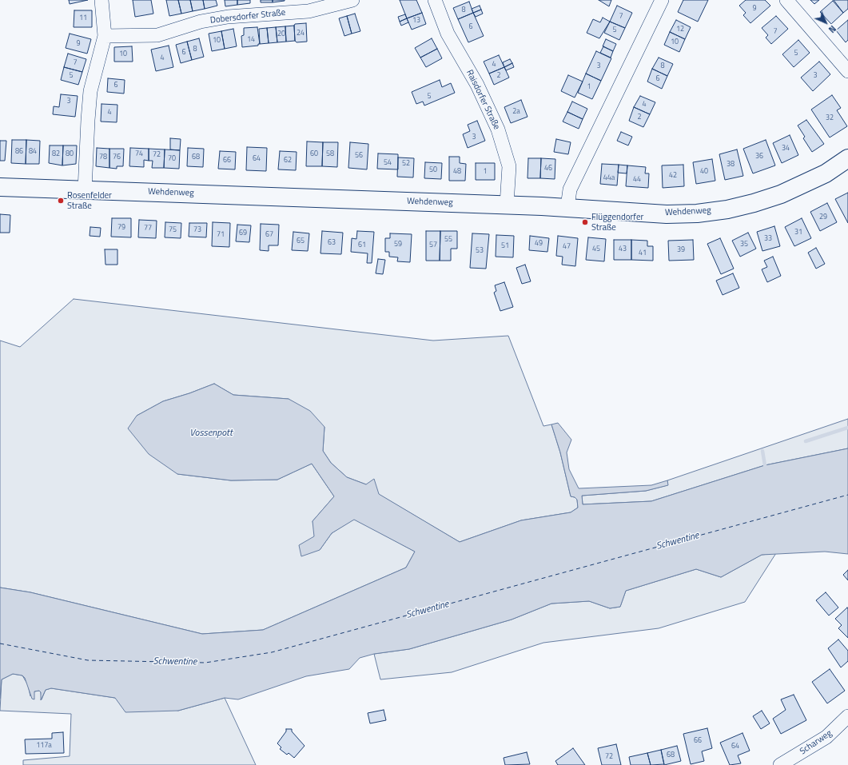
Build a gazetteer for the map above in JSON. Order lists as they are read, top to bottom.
{
  "streets": {
    "main road": ["Wehdenweg"],
    "street": ["Dobersdorfer Straße", "Raisdorfer Straße", "Scharweg"]
  },
  "crossings": [
    ["Raisdorfer Straße", "Wehdenweg"]
  ],
  "water": ["Vossenpott", "Schwentine"],
  "places": ["Rosenfelder Straße", "Flüggendorfer Straße"],
  "house_numbers": [
    "9",
    "8",
    "7",
    "11",
    "13",
    "6",
    "12",
    "5",
    "7",
    "24",
    "20",
    "14",
    "10",
    "10",
    "9",
    "8",
    "6",
    "5",
    "10",
    "4",
    "7",
    "4",
    "3",
    "8",
    "5",
    "2",
    "3",
    "6",
    "6",
    "1",
    "5",
    "3",
    "4",
    "2a",
    "4",
    "2",
    "32",
    "3",
    "34",
    "86",
    "84",
    "82",
    "80",
    "74",
    "60",
    "58",
    "72",
    "56",
    "36",
    "78",
    "76",
    "68",
    "70",
    "64",
    "66",
    "62",
    "54",
    "52",
    "38",
    "46",
    "50",
    "48",
    "1",
    "40",
    "42",
    "44a",
    "44",
    "29",
    "79",
    "77",
    "75",
    "73",
    "31",
    "69",
    "71",
    "67",
    "33",
    "55",
    "65",
    "63",
    "49",
    "59",
    "35",
    "61",
    "57",
    "51",
    "47",
    "45",
    "43",
    "39",
    "53",
    "41",
    "66",
    "117a",
    "64",
    "68",
    "72"
  ],
  "north": "bottom right"
}
